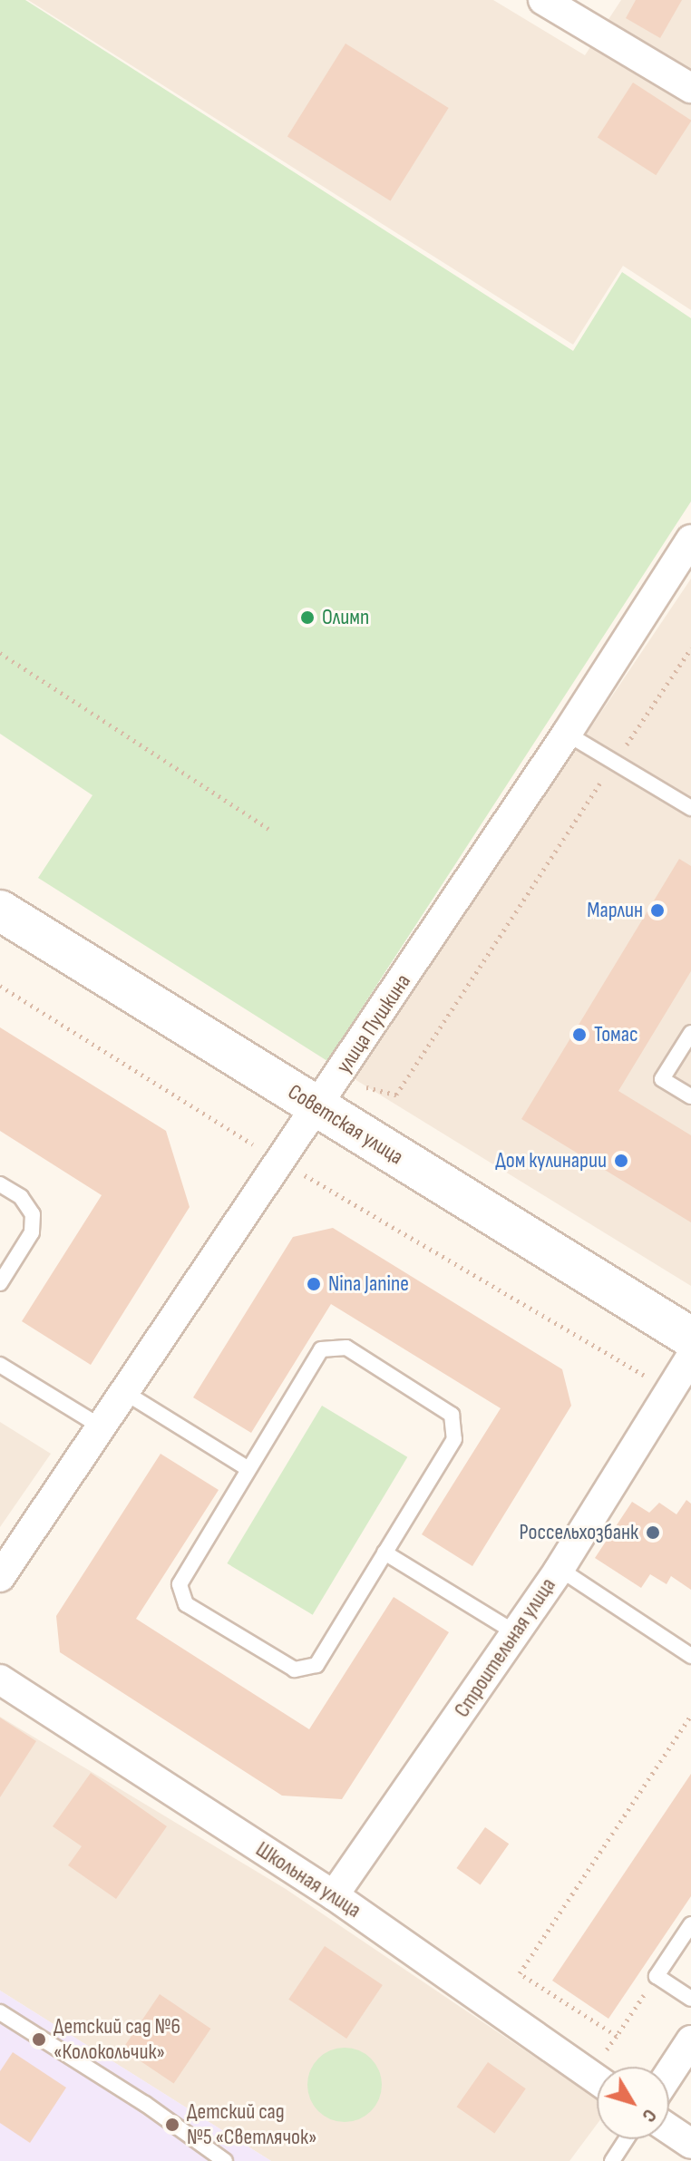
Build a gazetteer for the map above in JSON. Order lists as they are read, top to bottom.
{
  "streets": {
    "main road": ["Советская улица"],
    "street": ["улица Пушкина", "Строительная улица", "Школьная улица"]
  },
  "crossings": [
    ["улица Пушкина", "Советская улица"],
    ["Строительная улица", "Школьная улица"]
  ],
  "places": [
    "Олимп",
    "Марлин",
    "Томас",
    "Дом кулинарии",
    "Nina Janine",
    "Россельхозбанк",
    "Детский сад №6 «Колокольчик»",
    "Детский сад №5 «Светлячок»"
  ],
  "north": "bottom right"
}
